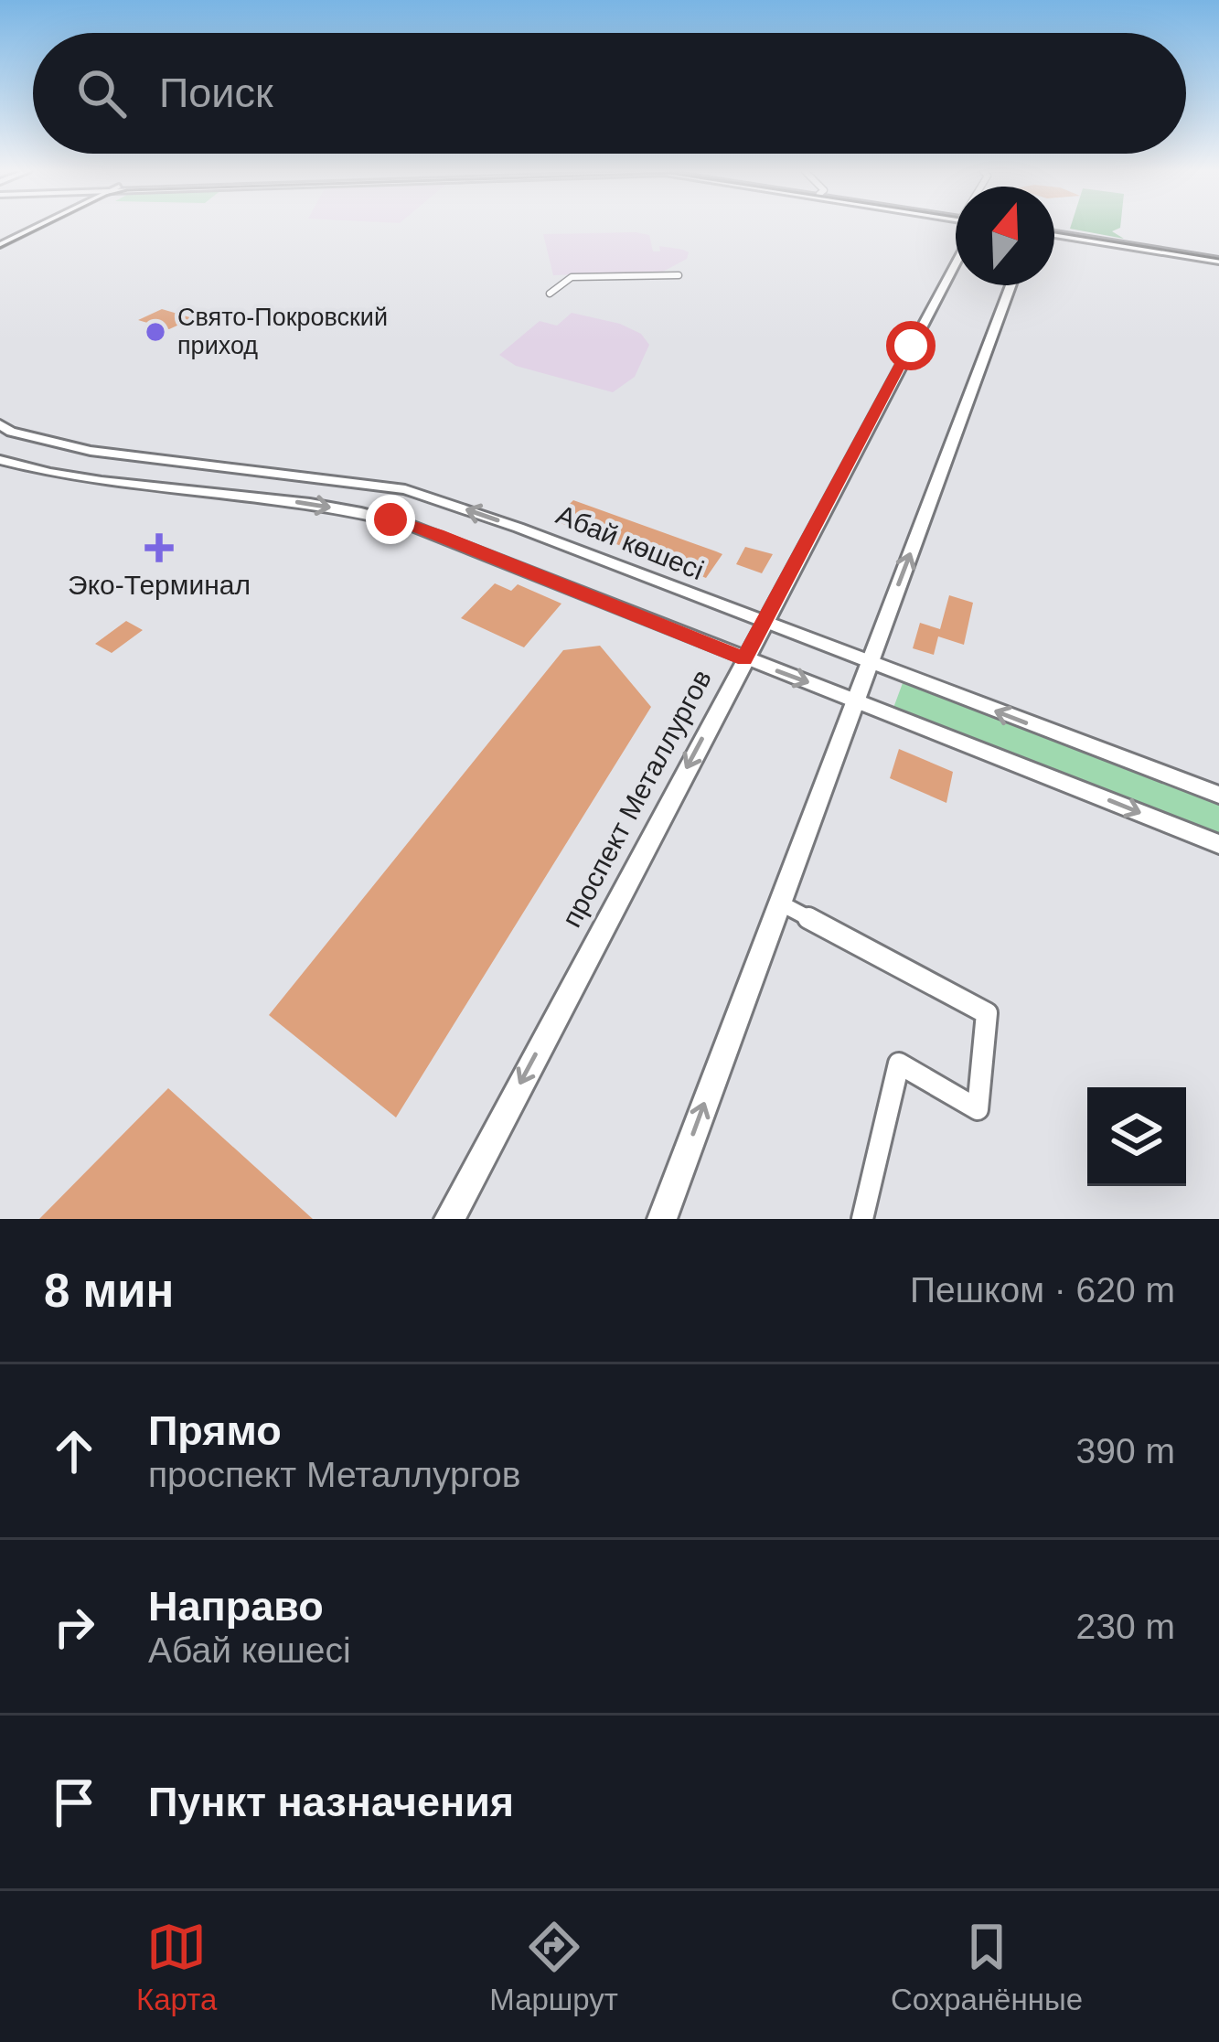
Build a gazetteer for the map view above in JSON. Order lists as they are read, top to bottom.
{
  "streets": {
    "main road": ["проспект Металлургов"],
    "street": ["Абай көшесі"]
  },
  "crossings": [
    ["Абай көшесі", "проспект Металлургов"]
  ],
  "places": {
    "other": ["Свято-Покровский приход"],
    "health": ["Эко-Терминал"]
  },
  "north": "top",
  "page": {
    "search": "Поиск",
    "heading": ["8 мин", "Пешком · 620 m"],
    "list": [
      ["Прямо", "проспект Металлургов", "390 m"],
      ["Направо", "Абай көшесі", "230 m"],
      "Пункт назначения"
    ],
    "nav": ["Карта", "Маршрут", "Сохранённые"]
  }
}
